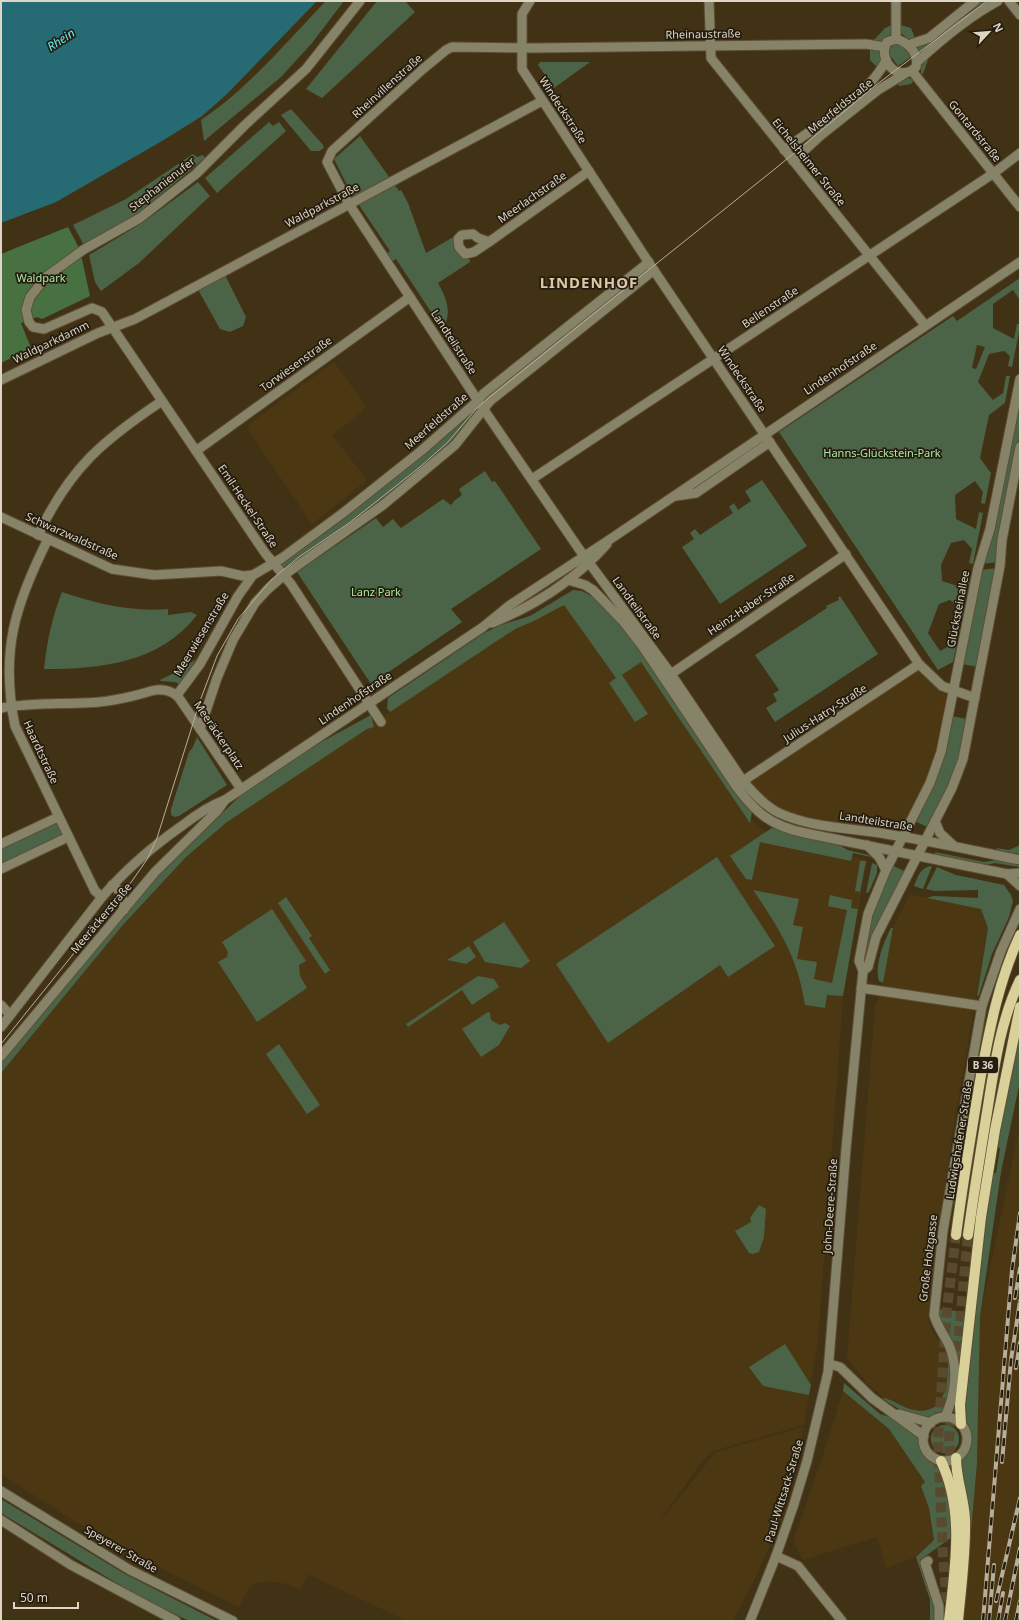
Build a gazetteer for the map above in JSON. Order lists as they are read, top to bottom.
{
  "streets": {
    "main road": ["B 36", "Ludwigshafener Straße"],
    "street": [
      "Rheinaustraße",
      "Rheinvillenstraße",
      "Meerfeldstraße",
      "Windeckstraße",
      "Gontardstraße",
      "Eichelsheimer Straße",
      "Stephanienufer",
      "Meerlachstraße",
      "Waldparkstraße",
      "Bellenstraße",
      "Waldparkdamm",
      "Landteilstraße",
      "Torwiesenstraße",
      "Lindenhofstraße",
      "Emil-Heckel-Straße",
      "Schwarzwaldstraße",
      "Heinz-Haber-Straße",
      "Glücksteinallee",
      "Meerwiesenstraße",
      "Julius-Hatry-Straße",
      "Meeräckerplatz",
      "Haardtstraße",
      "Meeräckerstraße",
      "John-Deere-Straße",
      "Große Holzgasse",
      "Paul-Wittsack-Straße",
      "Speyerer Straße"
    ]
  },
  "crossings": [
    ["Rheinaustraße", "Rheinvillenstraße"],
    ["Rheinaustraße", "Meerfeldstraße"],
    ["Rheinaustraße", "Windeckstraße"],
    ["Rheinaustraße", "Gontardstraße"],
    ["Rheinaustraße", "Eichelsheimer Straße"],
    ["Rheinvillenstraße", "Windeckstraße"],
    ["Rheinvillenstraße", "Waldparkstraße"],
    ["Rheinvillenstraße", "Landteilstraße"],
    ["Meerfeldstraße", "Windeckstraße"],
    ["Meerfeldstraße", "Gontardstraße"],
    ["Meerfeldstraße", "Eichelsheimer Straße"],
    ["Meerfeldstraße", "Landteilstraße"],
    ["Meerfeldstraße", "Emil-Heckel-Straße"],
    ["Meerfeldstraße", "Meerwiesenstraße"],
    ["Windeckstraße", "Meerlachstraße"],
    ["Windeckstraße", "Waldparkstraße"],
    ["Windeckstraße", "Bellenstraße"],
    ["Windeckstraße", "Lindenhofstraße"],
    ["Windeckstraße", "Heinz-Haber-Straße"],
    ["Windeckstraße", "Glücksteinallee"],
    ["Windeckstraße", "Julius-Hatry-Straße"],
    ["Gontardstraße", "Bellenstraße"],
    ["Eichelsheimer Straße", "Bellenstraße"],
    ["Eichelsheimer Straße", "Lindenhofstraße"],
    ["Stephanienufer", "Emil-Heckel-Straße"],
    ["Waldparkstraße", "Waldparkdamm"],
    ["Waldparkstraße", "Landteilstraße"],
    ["Waldparkstraße", "Emil-Heckel-Straße"],
    ["Bellenstraße", "Landteilstraße"],
    ["Waldparkdamm", "Emil-Heckel-Straße"],
    ["Landteilstraße", "Torwiesenstraße"],
    ["Landteilstraße", "Lindenhofstraße"],
    ["Landteilstraße", "Heinz-Haber-Straße"],
    ["Landteilstraße", "Glücksteinallee"],
    ["Landteilstraße", "Julius-Hatry-Straße"],
    ["Landteilstraße", "John-Deere-Straße"],
    ["Torwiesenstraße", "Emil-Heckel-Straße"],
    ["Lindenhofstraße", "Emil-Heckel-Straße"],
    ["Lindenhofstraße", "Meeräckerplatz"],
    ["Lindenhofstraße", "Meeräckerstraße"],
    ["Emil-Heckel-Straße", "Meerwiesenstraße"],
    ["Schwarzwaldstraße", "Meerwiesenstraße"],
    ["Schwarzwaldstraße", "Haardtstraße"],
    ["Glücksteinallee", "John-Deere-Straße"],
    ["Meerwiesenstraße", "Meeräckerplatz"],
    ["Meeräckerplatz", "Meeräckerstraße"],
    ["Haardtstraße", "Meeräckerstraße"],
    ["John-Deere-Straße", "Paul-Wittsack-Straße"]
  ],
  "districts": ["LINDENHOF"],
  "water": ["Rhein"],
  "parks": ["Waldpark", "Hanns-Glückstein-Park", "Lanz Park"],
  "scale_bar": "50 m",
  "north": "top right"
}
